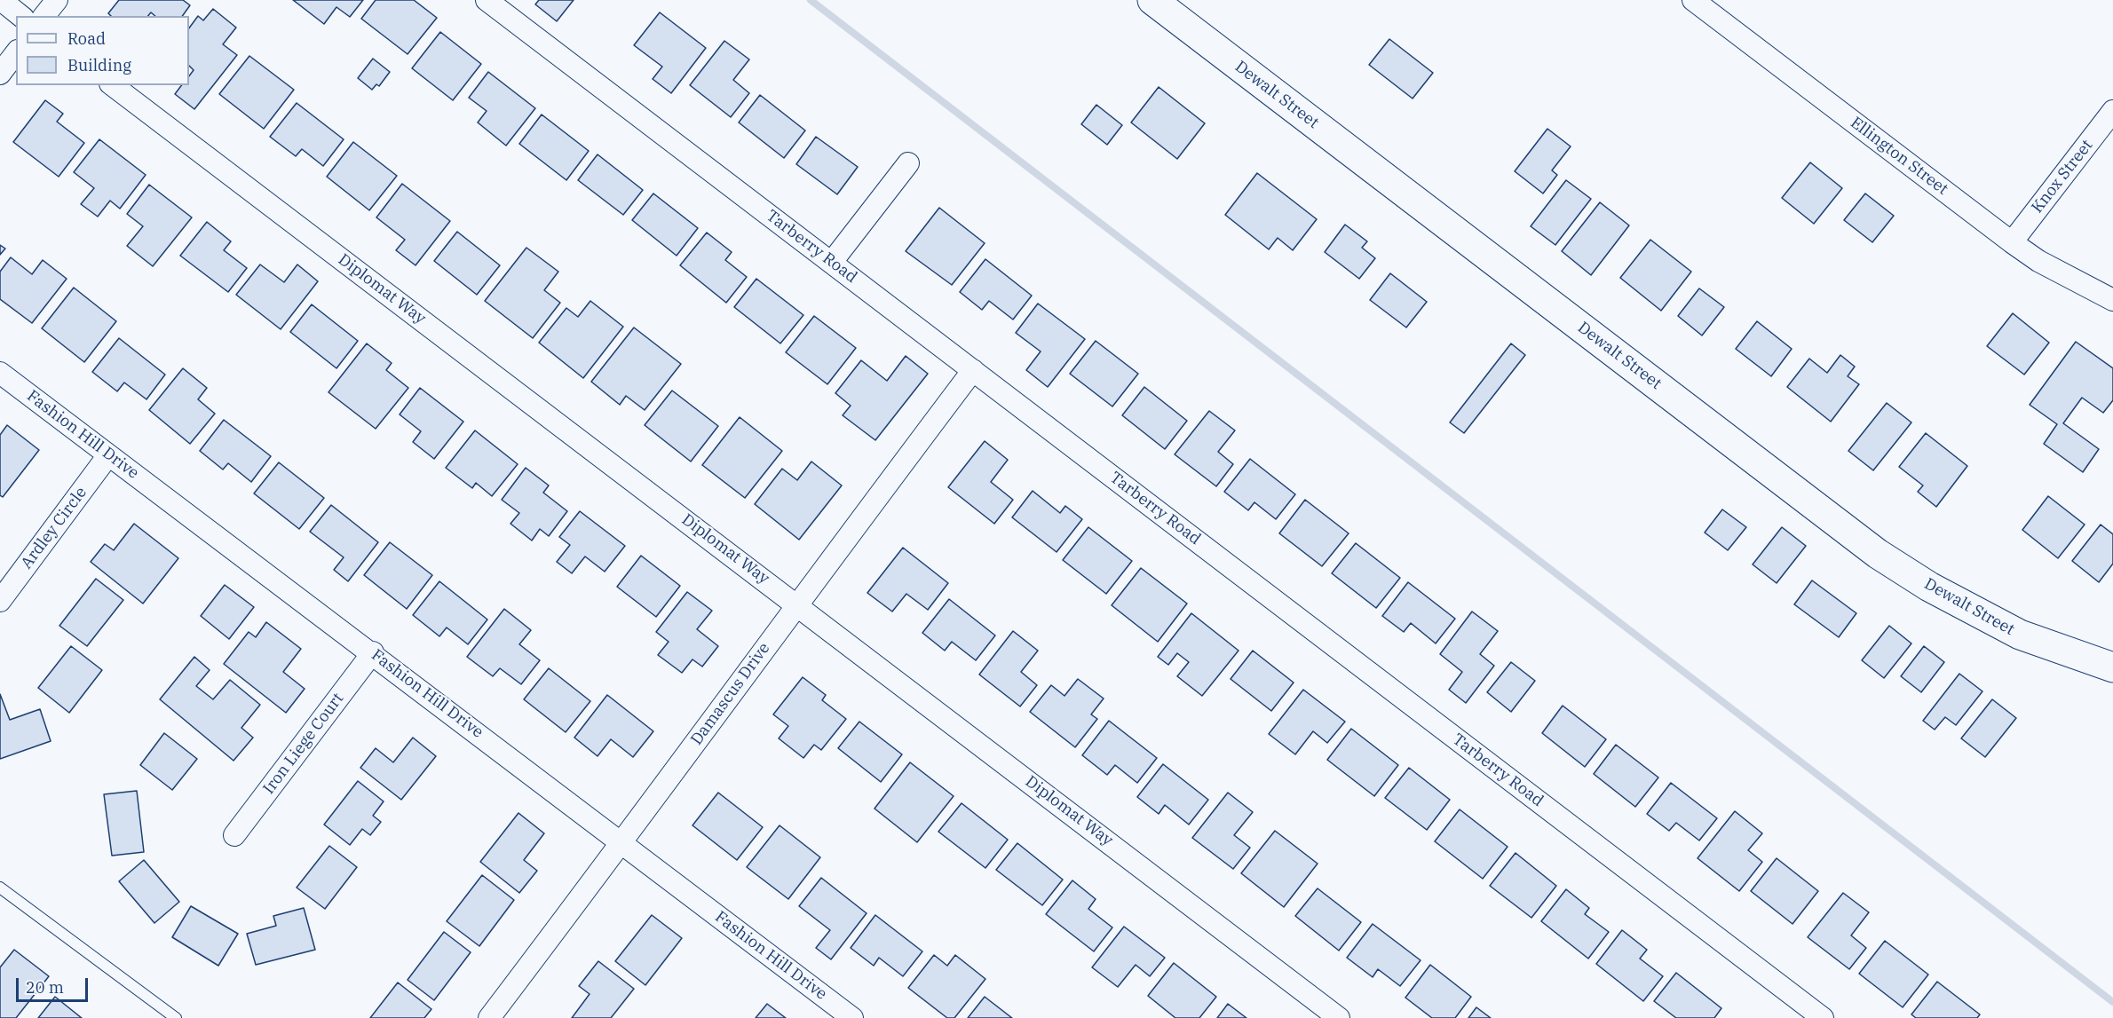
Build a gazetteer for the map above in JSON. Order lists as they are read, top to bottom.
{
  "streets": {
    "street": [
      "Dewalt Street",
      "Ellington Street",
      "Knox Street",
      "Tarberry Road",
      "Diplomat Way",
      "Fashion Hill Drive",
      "Ardley Circle",
      "Damascus Drive",
      "Iron Liege Court"
    ]
  },
  "crossings": [
    ["Ellington Street", "Knox Street"],
    ["Tarberry Road", "Damascus Drive"],
    ["Diplomat Way", "Damascus Drive"],
    ["Fashion Hill Drive", "Ardley Circle"],
    ["Fashion Hill Drive", "Damascus Drive"],
    ["Fashion Hill Drive", "Iron Liege Court"]
  ],
  "legend": ["Road", "Building"],
  "scale_bar": "20 m"
}
